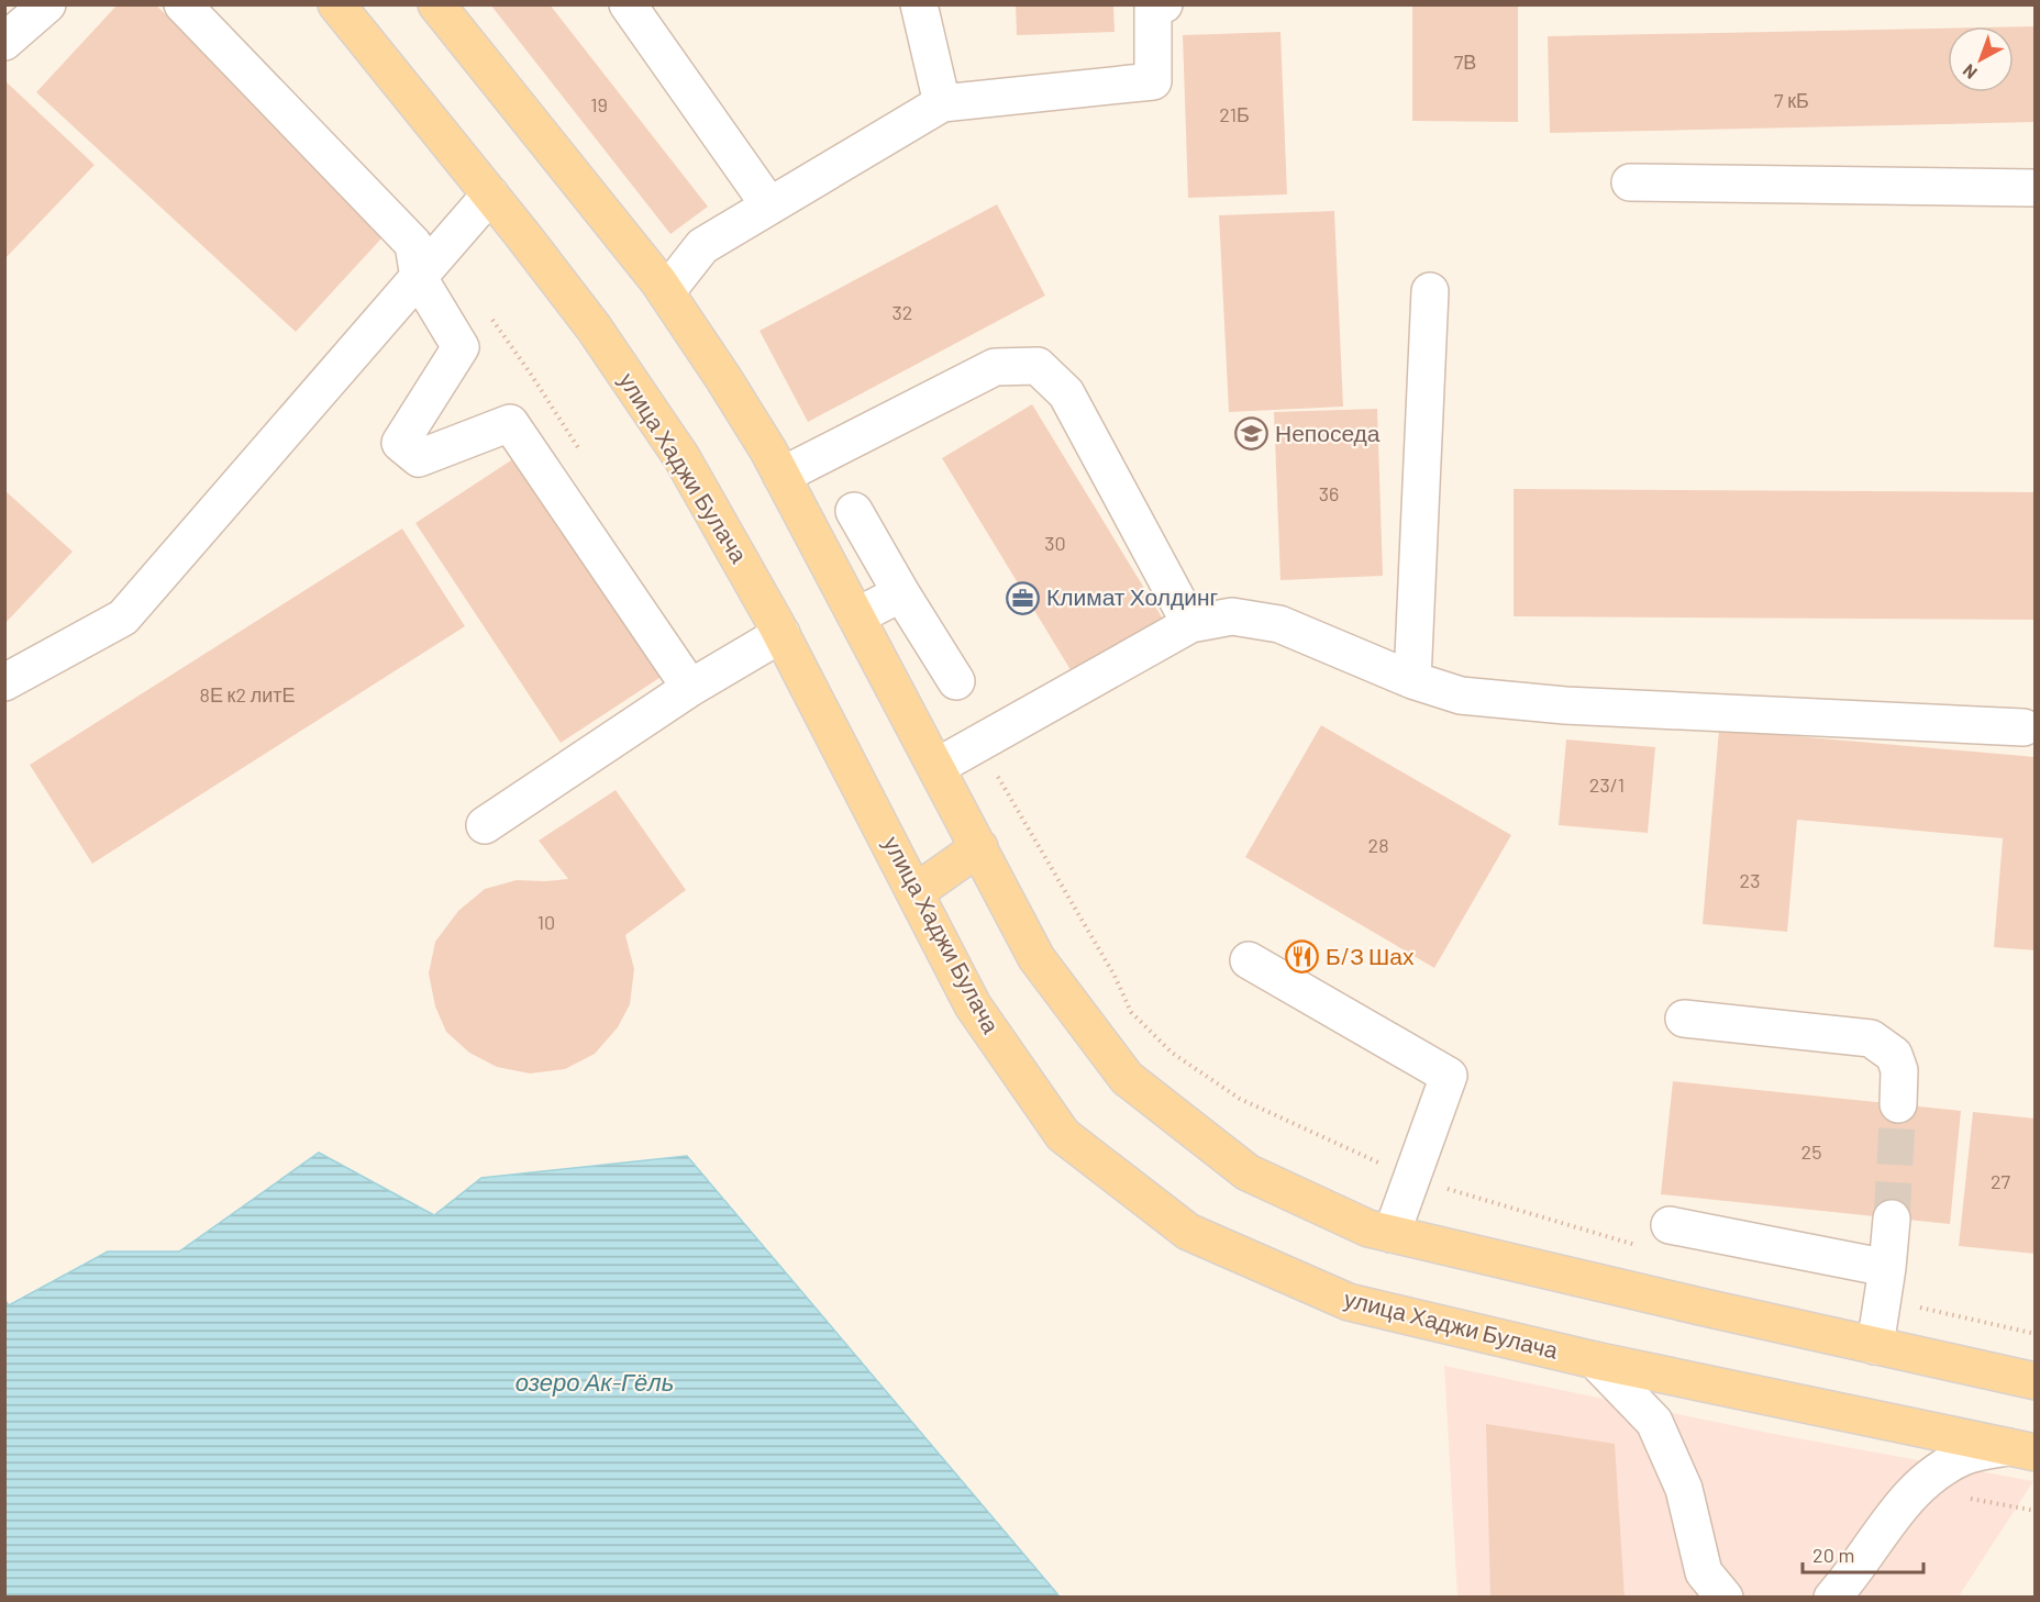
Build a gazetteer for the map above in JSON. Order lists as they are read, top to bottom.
{
  "streets": {
    "main road": ["улица Хаджи Булача"]
  },
  "water": ["озеро Ак-Гёль"],
  "places": {
    "school or university": ["Непоседа"],
    "office": ["Климат Холдинг"],
    "restaurant": ["Б/З Шах"]
  },
  "house_numbers": [
    "7В",
    "7 кБ",
    "19",
    "21Б",
    "32",
    "36",
    "30",
    "8Е к2 литЕ",
    "23/1",
    "28",
    "23",
    "10",
    "25",
    "27"
  ],
  "scale_bar": "20 m",
  "north": "bottom left"
}
